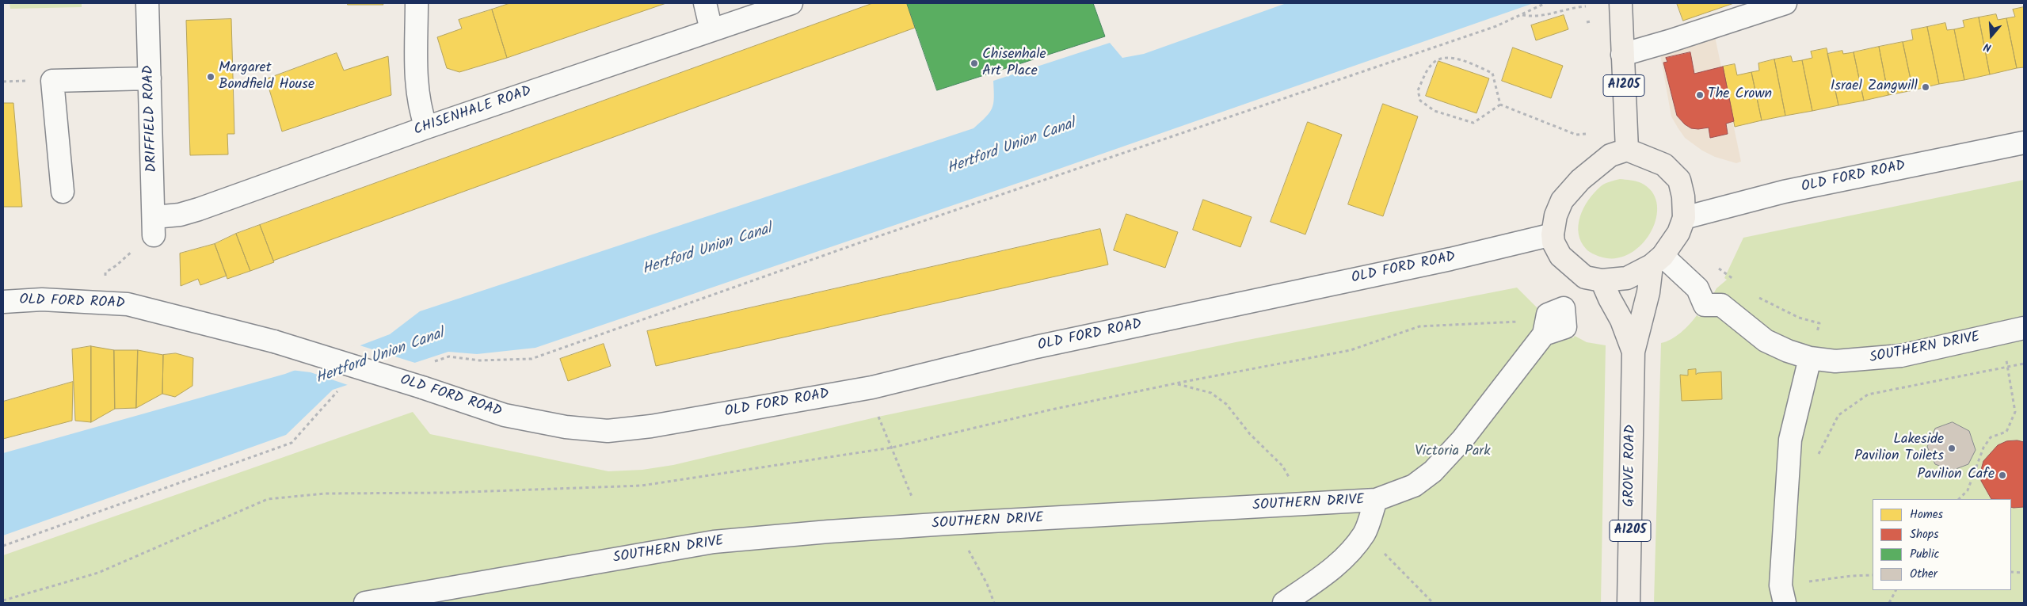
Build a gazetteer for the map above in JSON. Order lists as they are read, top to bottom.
{
  "streets": {
    "main road": ["A1205", "GROVE ROAD"],
    "street": [
      "CHISENHALE ROAD",
      "DRIFFIELD ROAD",
      "OLD FORD ROAD",
      "SOUTHERN DRIVE"
    ]
  },
  "crossings": [
    ["A1205", "OLD FORD ROAD"],
    ["A1205", "SOUTHERN DRIVE"],
    ["A1205", "GROVE ROAD"],
    ["CHISENHALE ROAD", "DRIFFIELD ROAD"],
    ["OLD FORD ROAD", "SOUTHERN DRIVE"],
    ["OLD FORD ROAD", "GROVE ROAD"],
    ["SOUTHERN DRIVE", "GROVE ROAD"]
  ],
  "water": ["Hertford Union Canal"],
  "parks": ["Victoria Park"],
  "places": [
    "Chisenhale Art Place",
    "Margaret Bondfield House",
    "Israel Zangwill",
    "The Crown",
    "Lakeside Pavilion Toilets",
    "Pavilion Cafe"
  ],
  "legend": [
    "Homes",
    "Shops",
    "Public",
    "Other"
  ],
  "north": "bottom"
}
